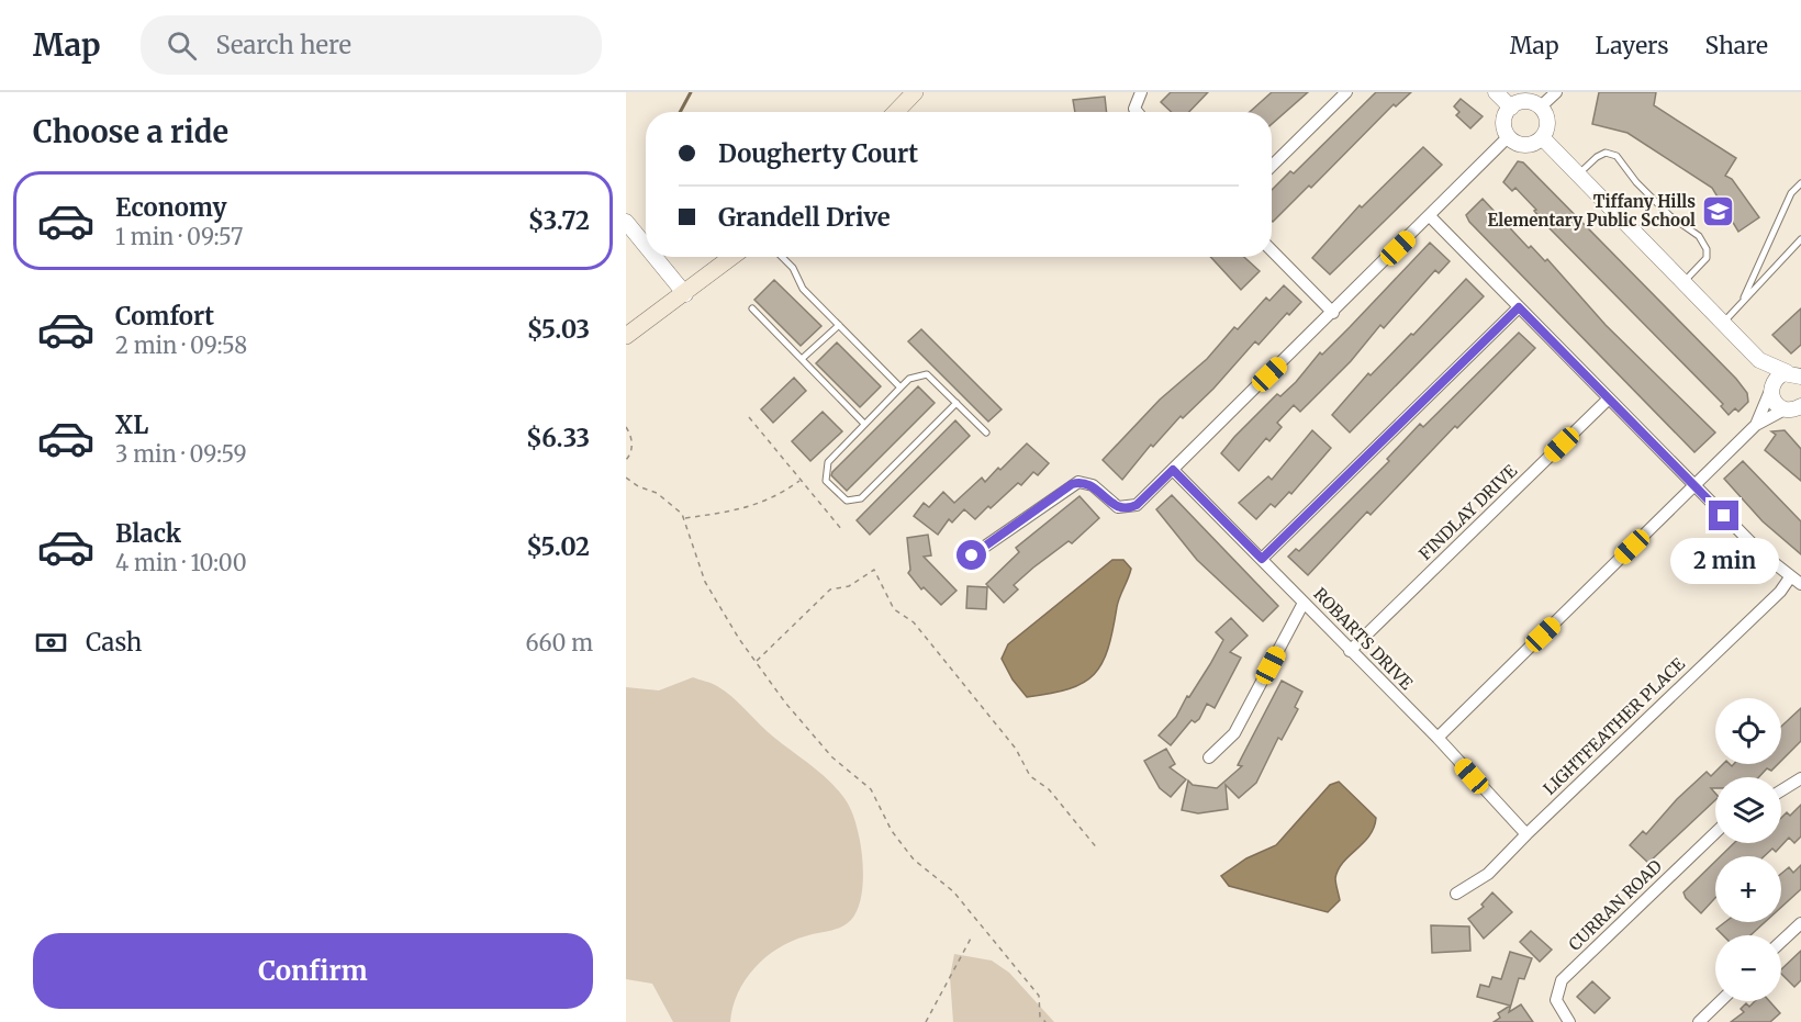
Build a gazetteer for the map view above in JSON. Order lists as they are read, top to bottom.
{
  "streets": {
    "street": [
      "FINDLAY DRIVE",
      "ROBARTS DRIVE",
      "LIGHTFEATHER PLACE",
      "CURRAN ROAD"
    ]
  },
  "crossings": [
    ["FINDLAY DRIVE", "ROBARTS DRIVE"],
    ["ROBARTS DRIVE", "LIGHTFEATHER PLACE"]
  ],
  "places": {
    "school or university": ["Tiffany Hills Elementary Public School"]
  },
  "page": {
    "header": "Map",
    "search": "Search here",
    "nav": ["Map", "Layers", "Share"],
    "heading": "Choose a ride",
    "banner": ["Dougherty Court", "Grandell Drive"],
    "list": [
      {
        "name": "Economy",
        "note": "1 min · 09:57",
        "value": "$3.72"
      },
      {
        "name": "Comfort",
        "note": "2 min · 09:58",
        "value": "$5.03"
      },
      {
        "name": "XL",
        "note": "3 min · 09:59",
        "value": "$6.33"
      },
      {
        "name": "Black",
        "note": "4 min · 10:00",
        "value": "$5.02"
      }
    ],
    "bubble": "2 min",
    "pay": ["Cash", "660 m"],
    "map_buttons": ["+", "−"],
    "buttons": "Confirm"
  }
}
